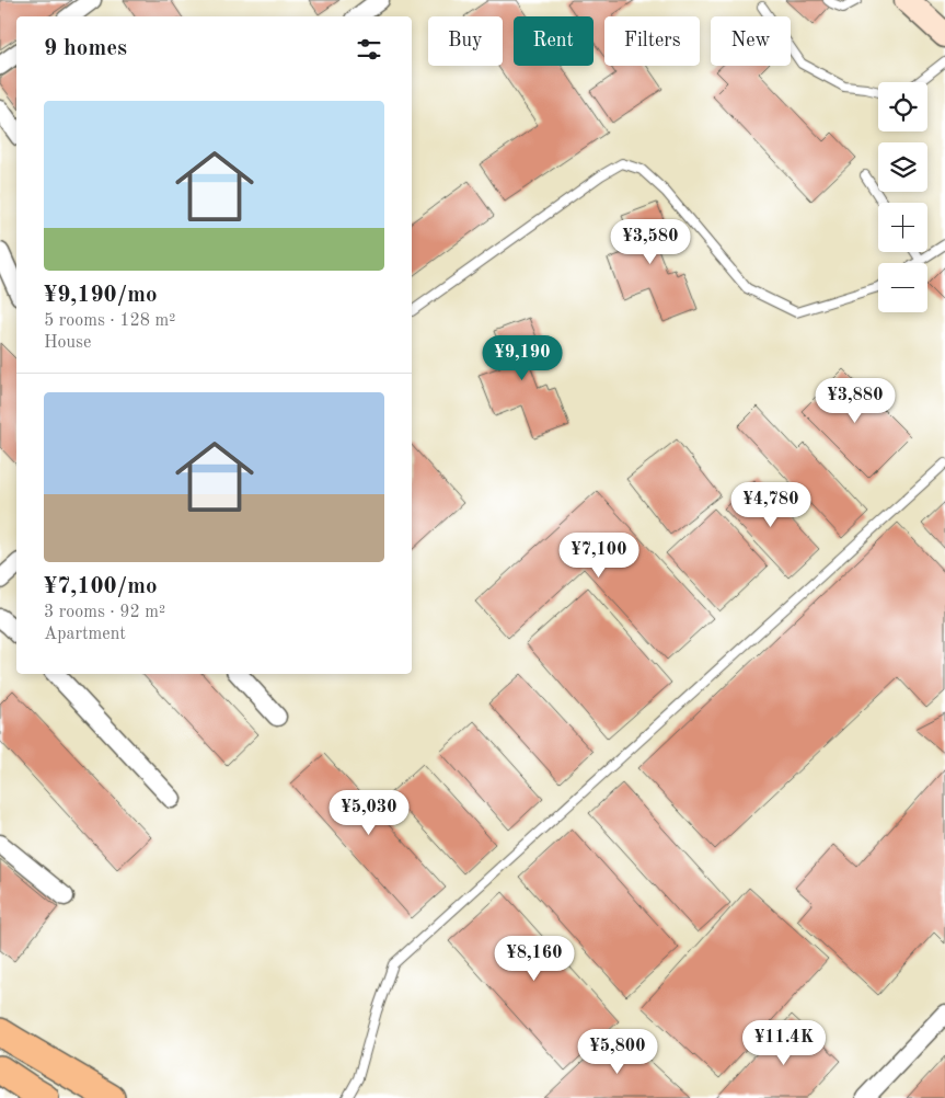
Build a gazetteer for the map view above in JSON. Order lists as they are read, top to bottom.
{
  "page": {
    "chip": [
      "Buy",
      "Rent",
      "Filters",
      "New"
    ],
    "heading": "9 homes",
    "map_buttons": ["+", "−"],
    "list": [
      {
        "name": "¥9,190/mo",
        "note": "5 rooms · 128 m² · House"
      },
      {
        "name": "¥7,100/mo",
        "note": "3 rooms · 92 m² · Apartment"
      }
    ],
    "price": [
      "¥3,580",
      "¥9,190",
      "¥3,880",
      "¥4,780",
      "¥7,100",
      "¥5,030",
      "¥8,160",
      "¥11.4K",
      "¥5,800"
    ]
  }
}
